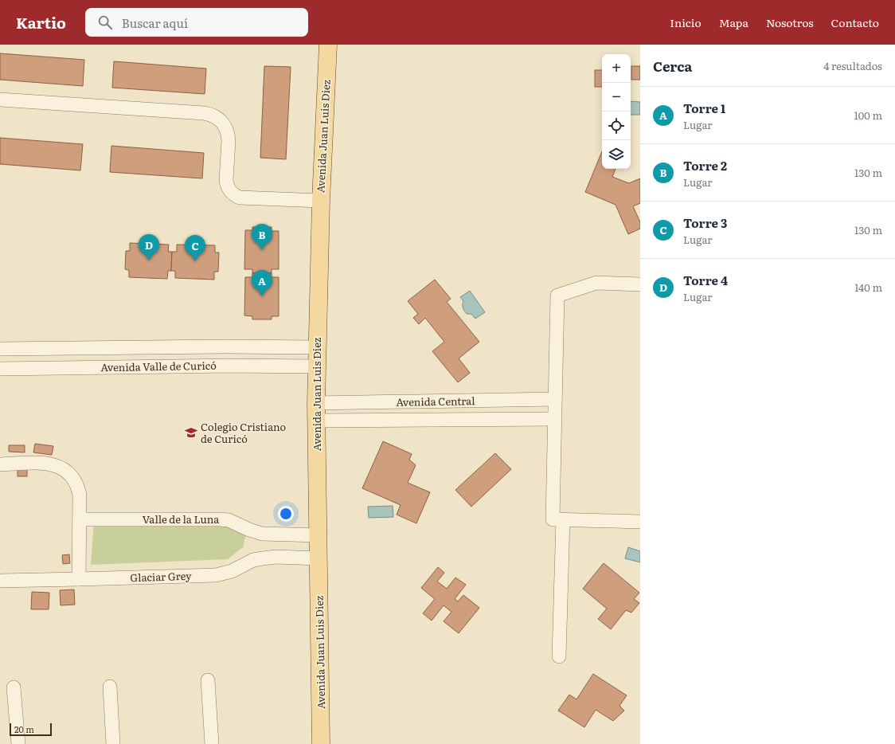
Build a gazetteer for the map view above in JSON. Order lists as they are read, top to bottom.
{
  "streets": {
    "main road": ["Avenida Juan Luis Diez"],
    "street": [
      "Avenida Valle de Curicó",
      "Avenida Central",
      "Valle de la Luna",
      "Glaciar Grey"
    ]
  },
  "crossings": [
    ["Avenida Juan Luis Diez", "Avenida Valle de Curicó"],
    ["Avenida Juan Luis Diez", "Avenida Central"],
    ["Avenida Juan Luis Diez", "Valle de la Luna"],
    ["Avenida Juan Luis Diez", "Glaciar Grey"]
  ],
  "places": {
    "school or university": ["Colegio Cristiano de Curicó"]
  },
  "scale_bar": "20 m",
  "page": {
    "header": "Kartio",
    "search": "Buscar aquí",
    "nav": [
      "Inicio",
      "Mapa",
      "Nosotros",
      "Contacto"
    ],
    "heading": ["Cerca", "4 resultados"],
    "map_buttons": ["+", "−"],
    "list": [
      {
        "mark": "A",
        "name": "Torre 1",
        "note": "Lugar",
        "value": "100 m"
      },
      {
        "mark": "B",
        "name": "Torre 2",
        "note": "Lugar",
        "value": "130 m"
      },
      {
        "mark": "C",
        "name": "Torre 3",
        "note": "Lugar",
        "value": "130 m"
      },
      {
        "mark": "D",
        "name": "Torre 4",
        "note": "Lugar",
        "value": "140 m"
      }
    ],
    "pins": [
      "B",
      "D",
      "C",
      "A"
    ],
    "scale": "20 m"
  }
}
